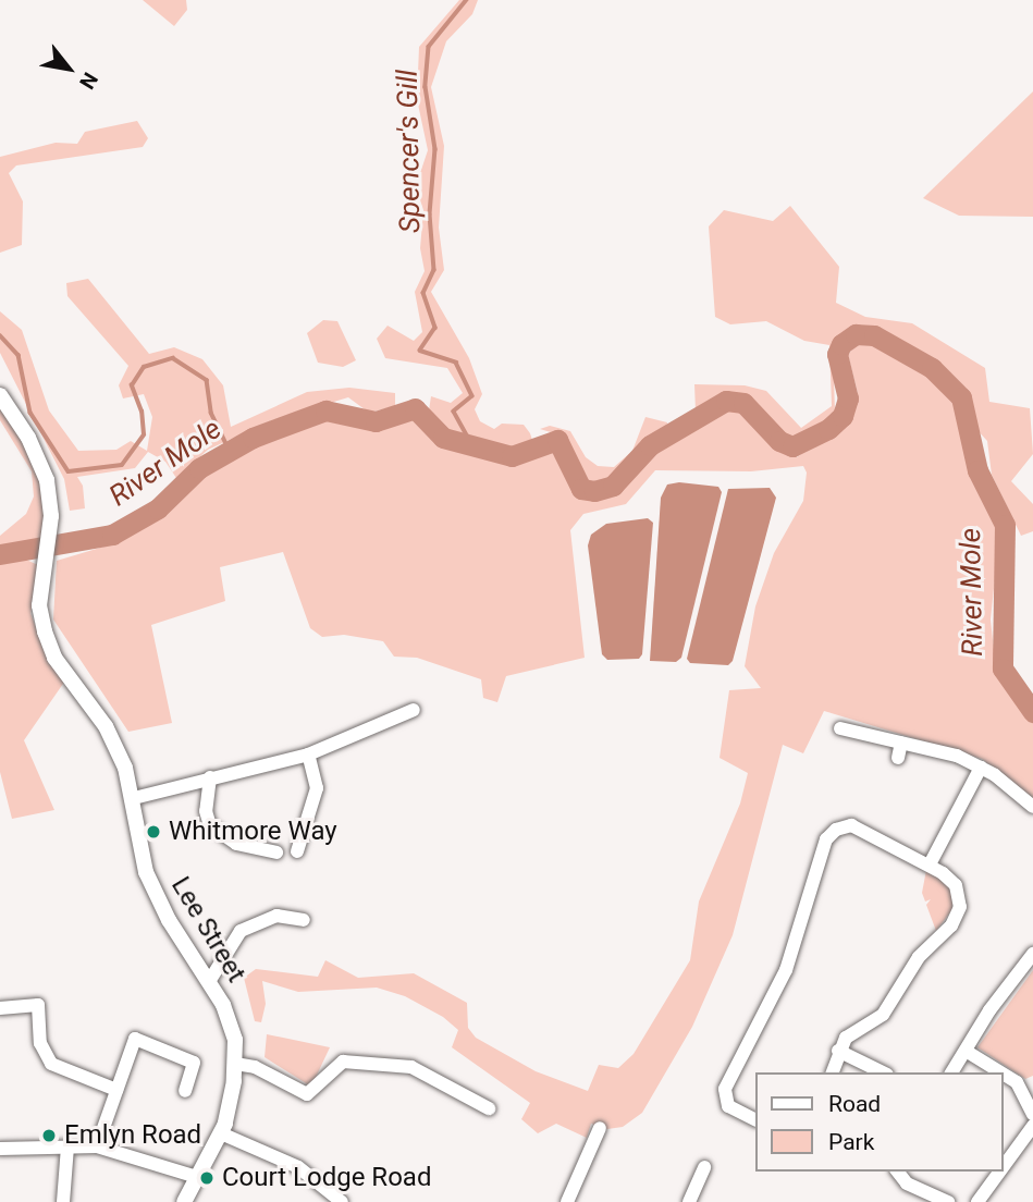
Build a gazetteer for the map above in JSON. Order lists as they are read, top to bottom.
{
  "streets": {
    "street": ["Lee Street"]
  },
  "water": ["Spencer's Gill", "River Mole"],
  "places": ["Whitmore Way", "Emlyn Road", "Court Lodge Road"],
  "legend": ["Road", "Park"],
  "north": "bottom right"
}
